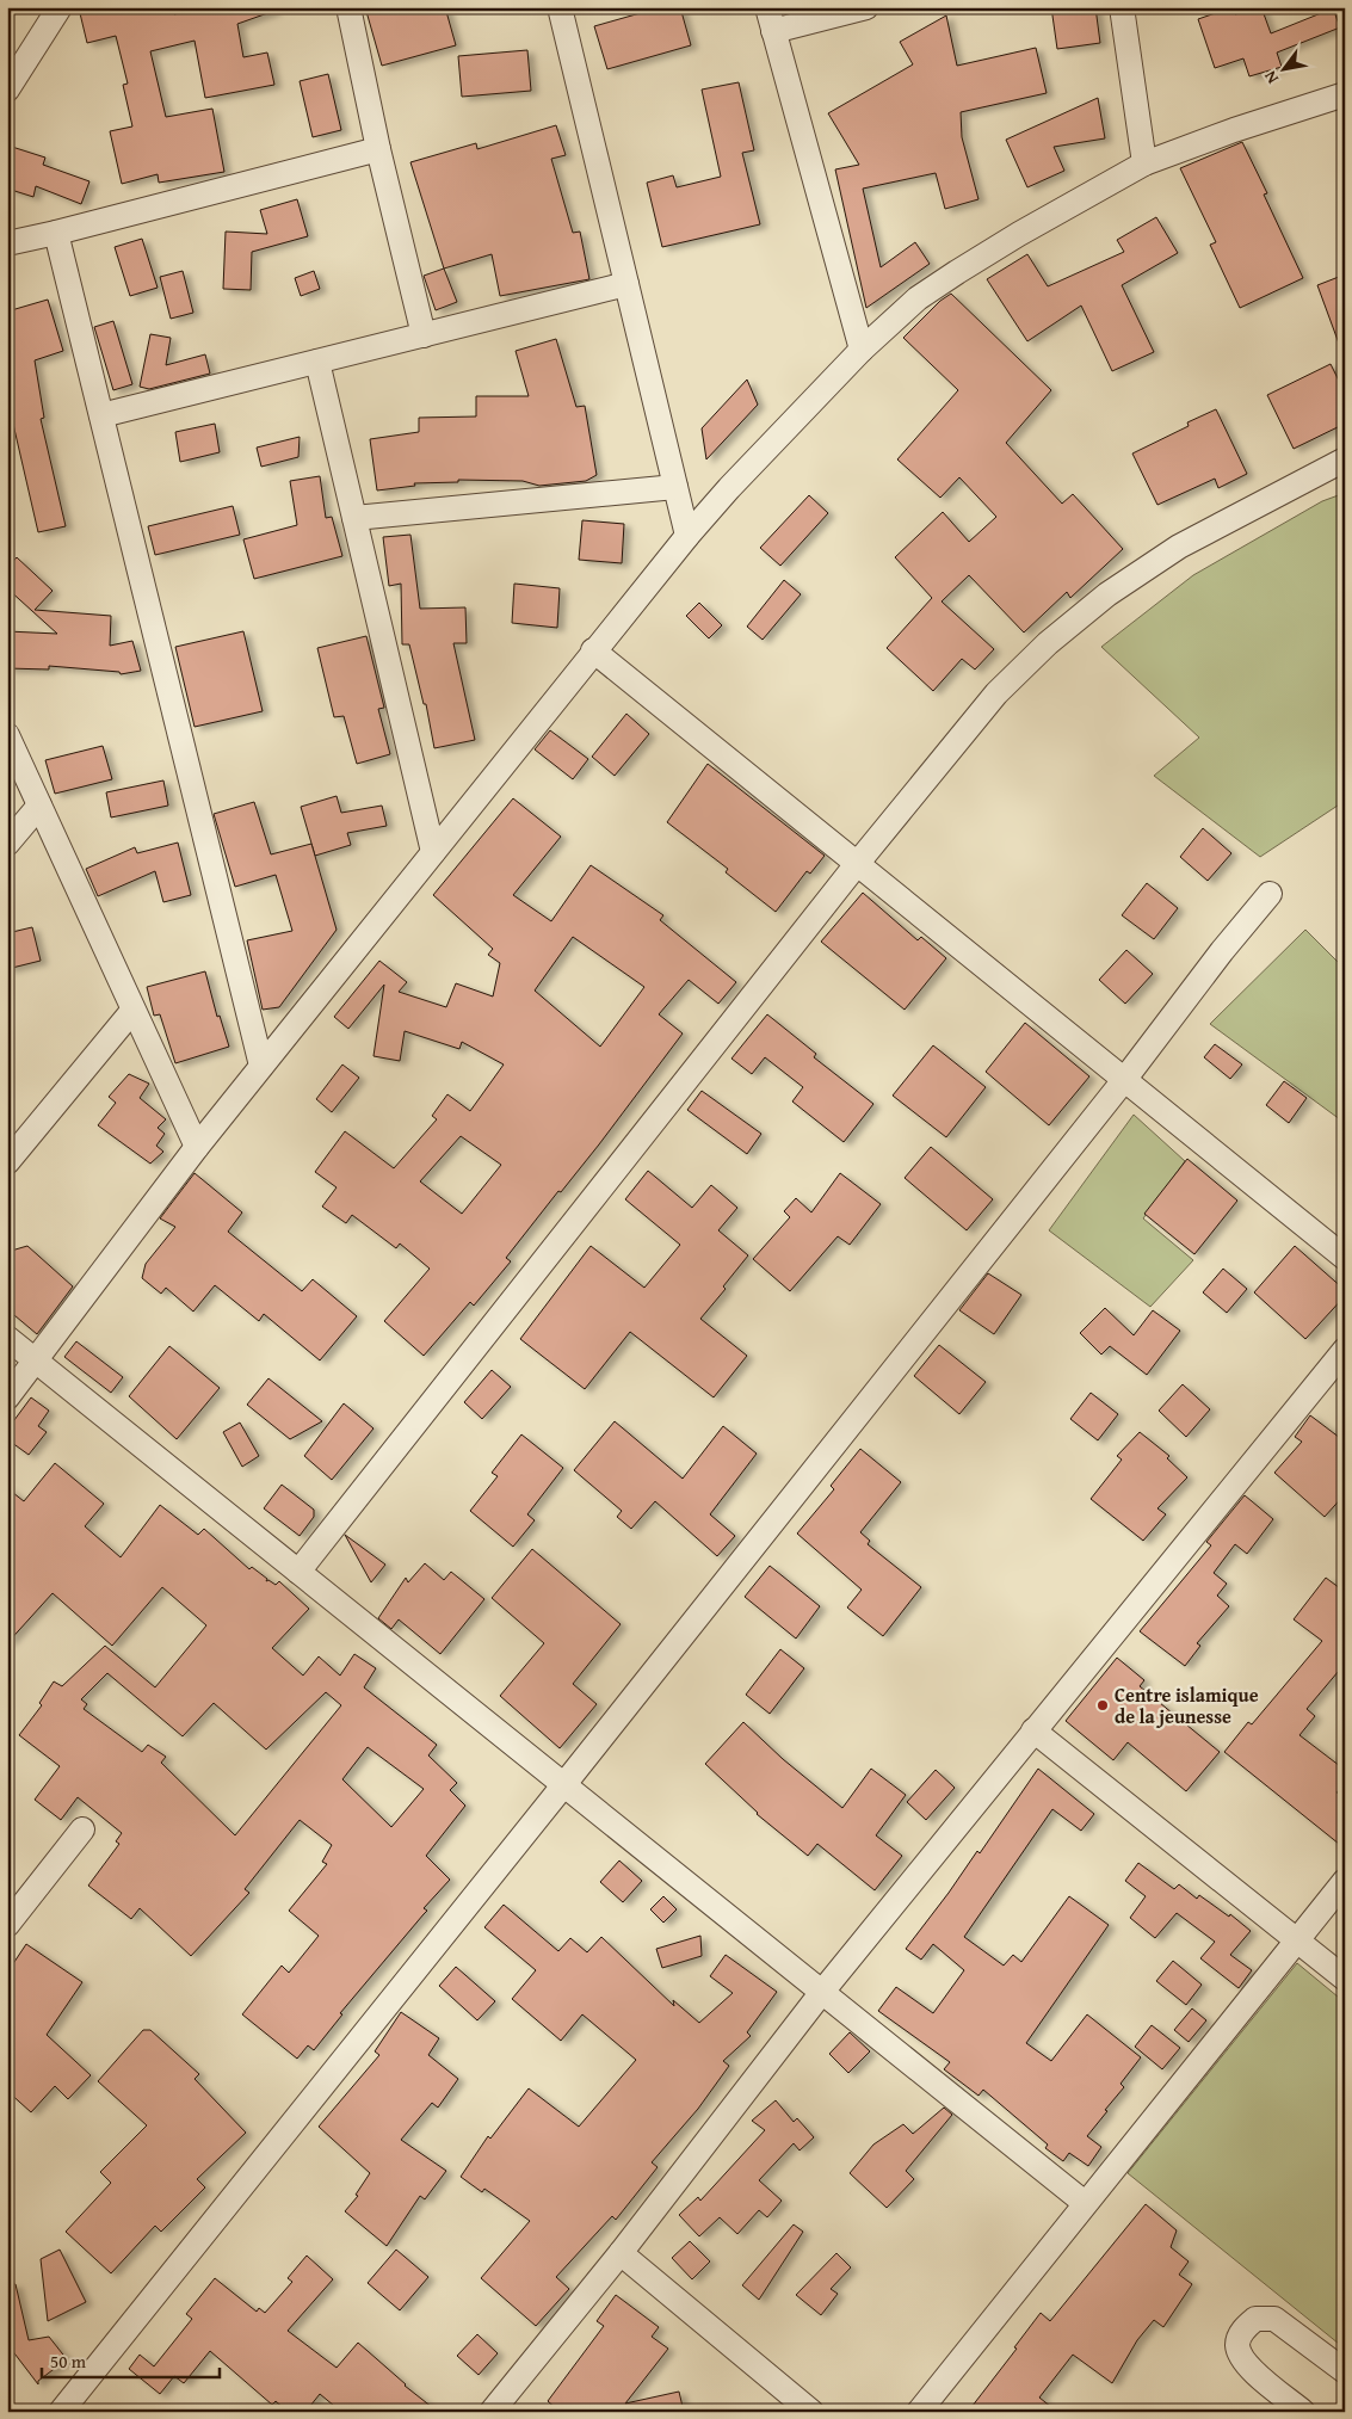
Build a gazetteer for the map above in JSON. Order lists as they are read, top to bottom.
{
  "places": ["Centre islamique de la jeunesse"],
  "scale_bar": "50 m",
  "north": "bottom left"
}
